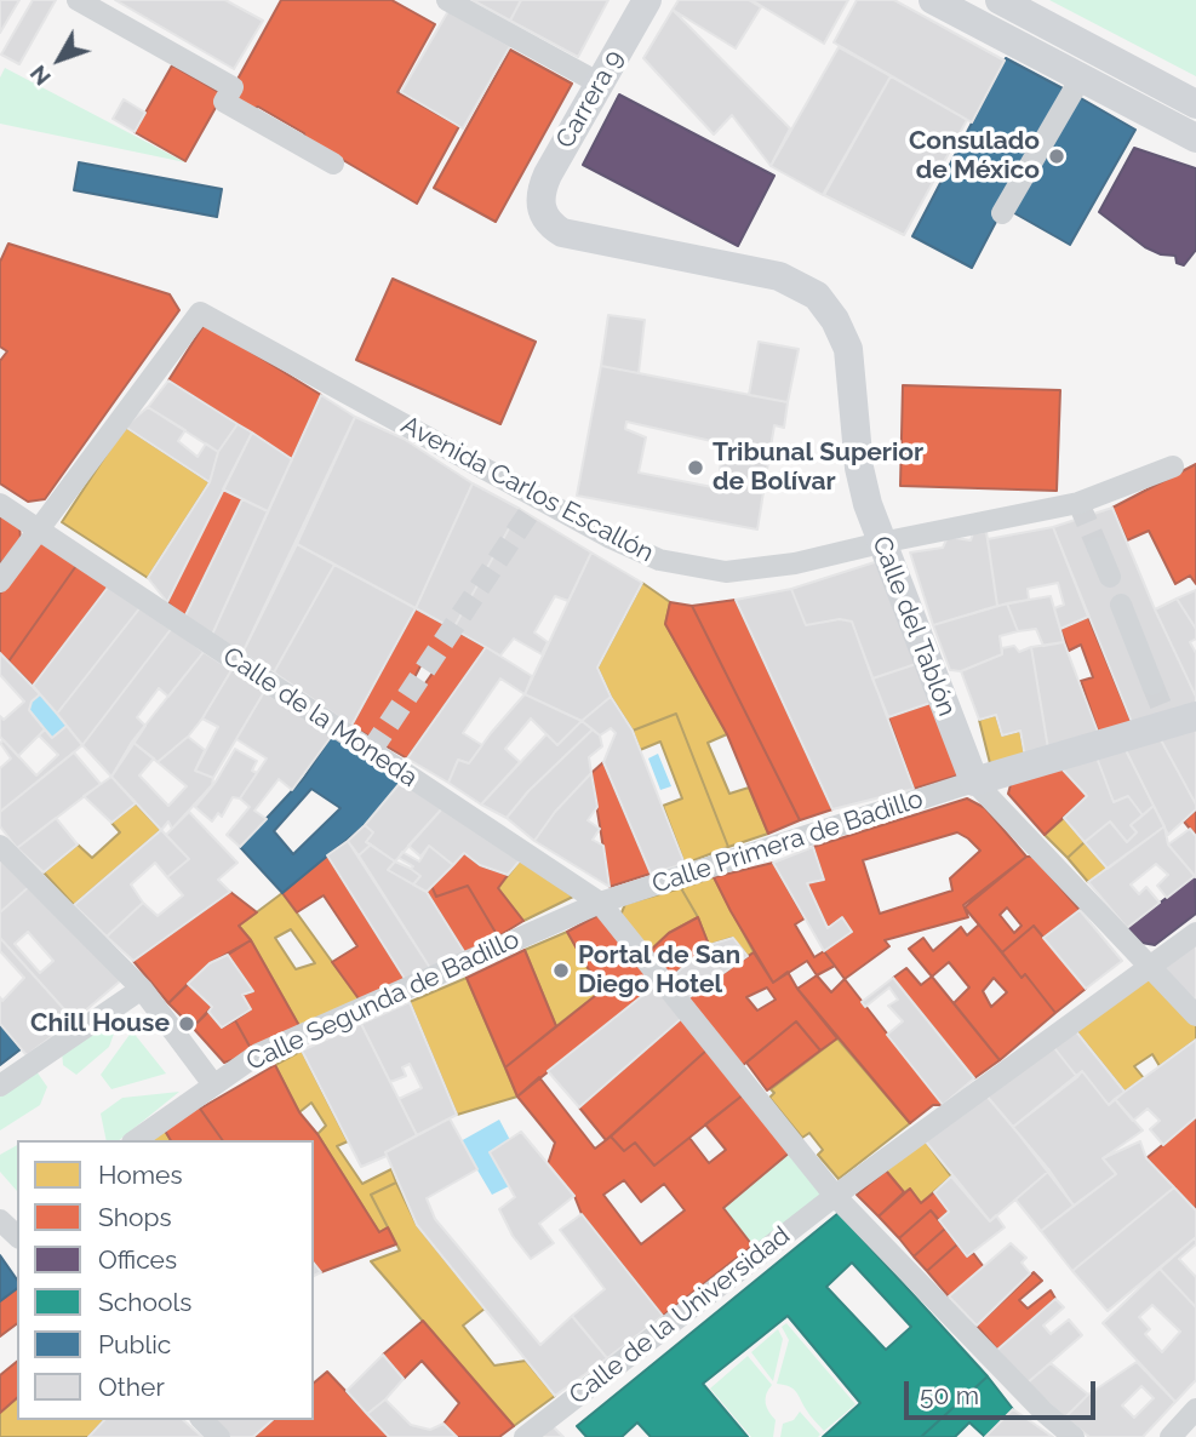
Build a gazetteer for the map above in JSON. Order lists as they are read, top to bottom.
{
  "streets": {
    "street": [
      "Carrera 9",
      "Avenida Carlos Escallón",
      "Calle del Tablón",
      "Calle de la Moneda",
      "Calle Primera de Badillo",
      "Calle Segunda de Badillo",
      "Calle de la Universidad"
    ]
  },
  "crossings": [
    ["Carrera 9", "Calle del Tablón"],
    ["Avenida Carlos Escallón", "Calle del Tablón"],
    ["Avenida Carlos Escallón", "Calle de la Moneda"],
    ["Calle del Tablón", "Calle Primera de Badillo"],
    ["Calle de la Moneda", "Calle Primera de Badillo"],
    ["Calle de la Moneda", "Calle Segunda de Badillo"],
    ["Calle de la Moneda", "Calle de la Universidad"],
    ["Calle Primera de Badillo", "Calle Segunda de Badillo"]
  ],
  "places": [
    "Consulado de México",
    "Tribunal Superior de Bolívar",
    "Portal de San Diego Hotel",
    "Chill House"
  ],
  "legend": [
    "Homes",
    "Shops",
    "Offices",
    "Schools",
    "Public",
    "Other"
  ],
  "scale_bar": "50 m",
  "north": "bottom left"
}
